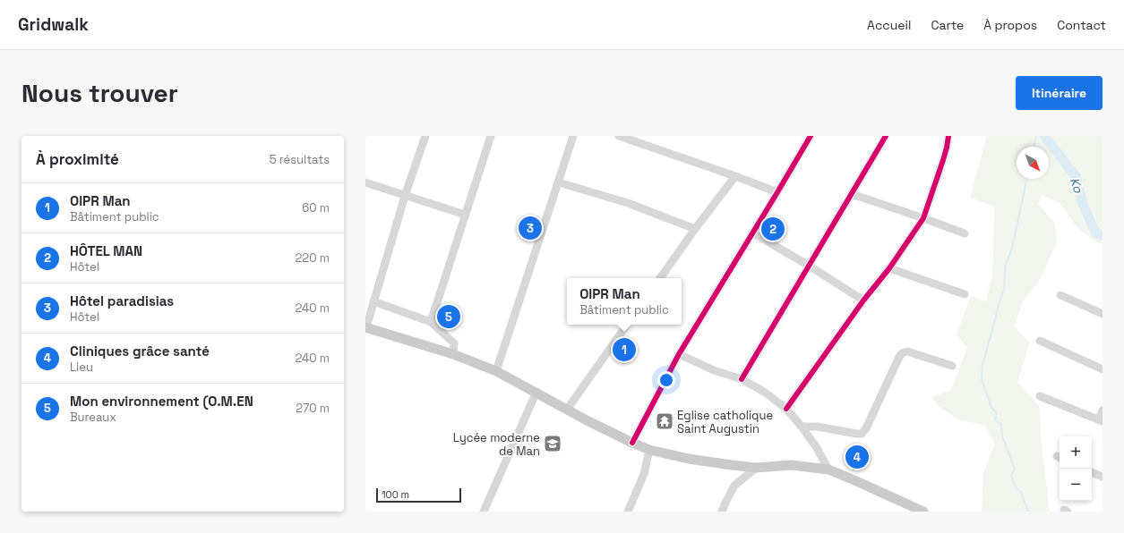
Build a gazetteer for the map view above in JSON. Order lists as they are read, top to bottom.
{
  "water": ["Ko"],
  "places": {
    "temple": ["Eglise catholique Saint Augustin"],
    "school or university": ["Lycée moderne de Man"]
  },
  "scale_bar": "100 m",
  "north": "bottom right",
  "page": {
    "header": "Gridwalk",
    "nav": [
      "Accueil",
      "Carte",
      "À propos",
      "Contact"
    ],
    "buttons": "Itinéraire",
    "title": "Nous trouver",
    "heading": ["À proximité", "5 résultats"],
    "list": [
      {
        "mark": "1",
        "name": "OIPR Man",
        "note": "Bâtiment public",
        "value": "60 m"
      },
      {
        "mark": "2",
        "name": "HÔTEL MAN",
        "note": "Hôtel",
        "value": "220 m"
      },
      {
        "mark": "3",
        "name": "Hôtel paradisias",
        "note": "Hôtel",
        "value": "240 m"
      },
      {
        "mark": "4",
        "name": "Cliniques grâce santé",
        "note": "Lieu",
        "value": "240 m"
      },
      {
        "mark": "5",
        "name": "Mon environnement (O.M.EN",
        "note": "Bureaux",
        "value": "270 m"
      }
    ],
    "pins": [
      "3",
      "2",
      "5",
      "1",
      "4"
    ],
    "popup": ["OIPR Man", "Bâtiment public"],
    "map_buttons": ["+", "−"],
    "scale": "100 m"
  }
}
